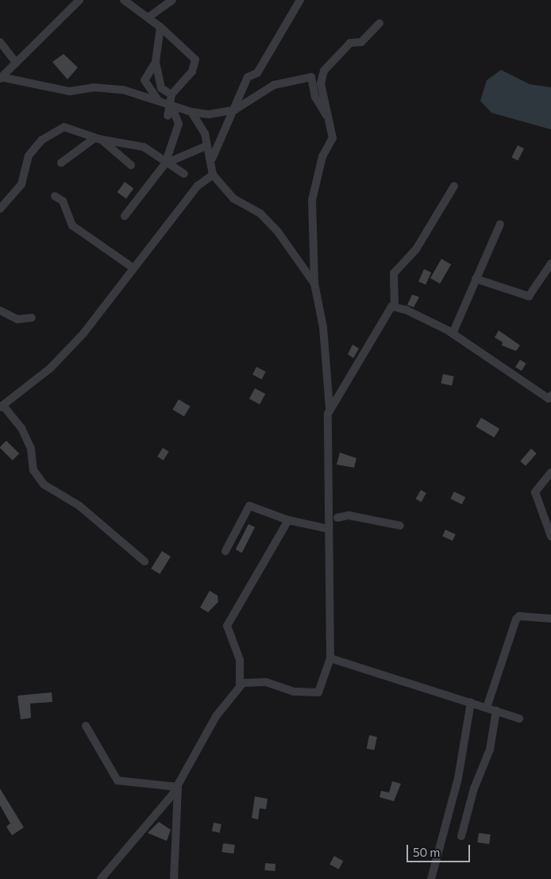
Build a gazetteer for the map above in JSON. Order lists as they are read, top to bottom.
{
  "scale_bar": "50 m"
}
